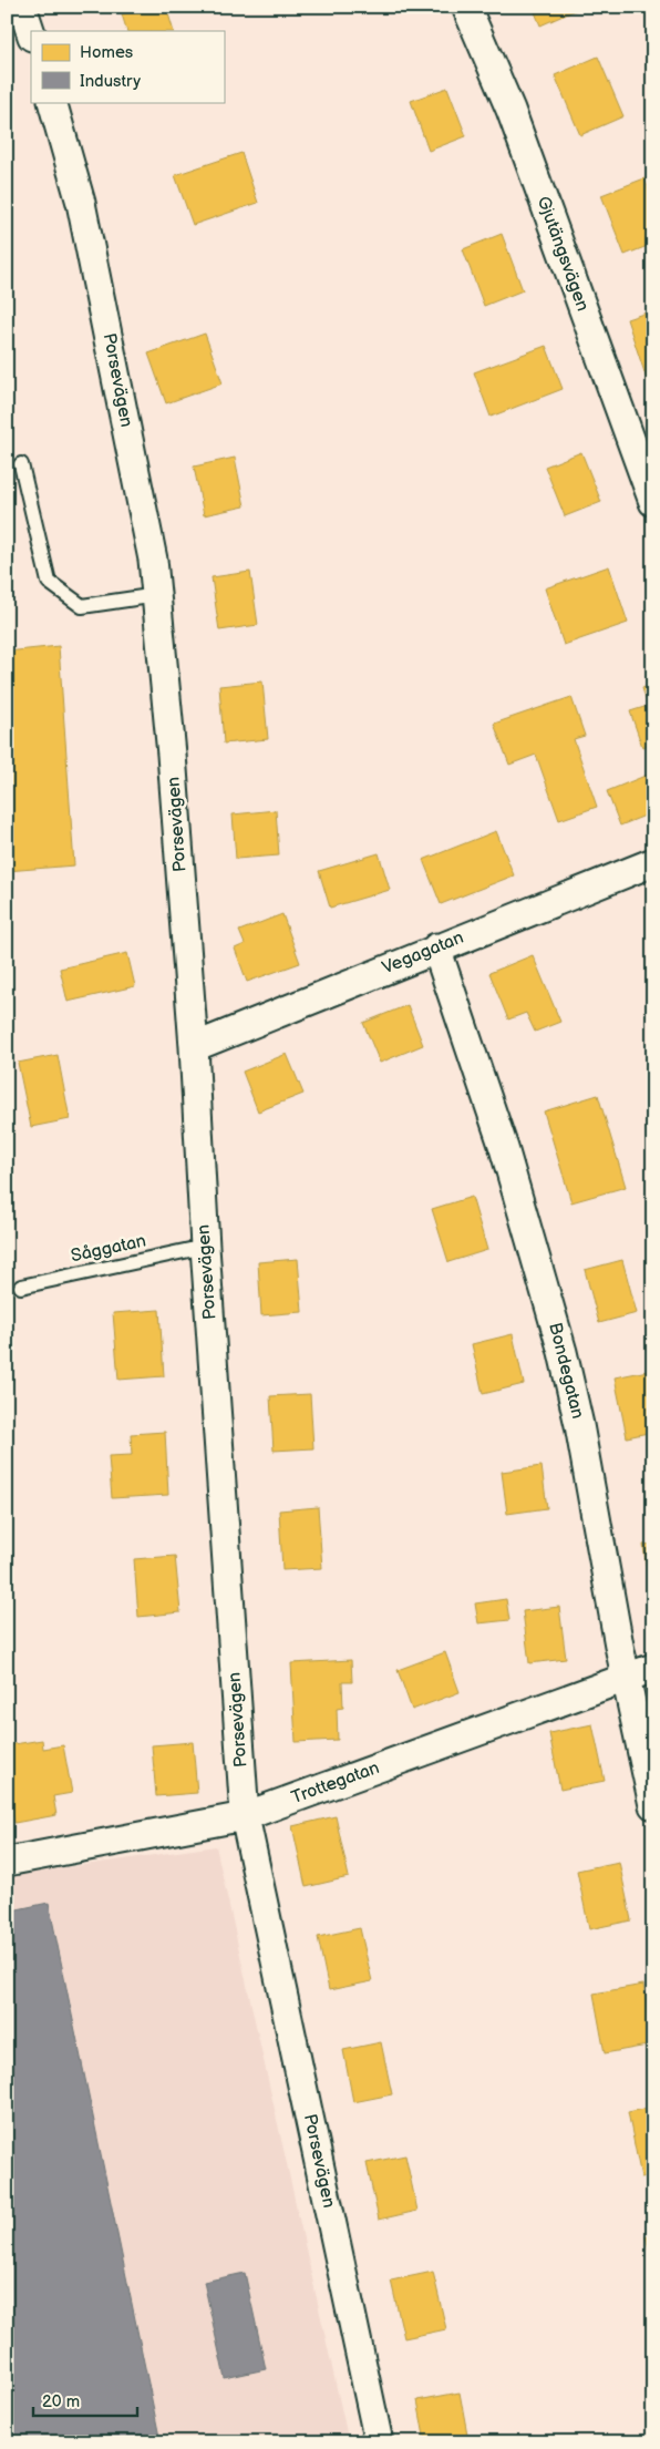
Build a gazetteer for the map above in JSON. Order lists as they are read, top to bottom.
{
  "streets": {
    "street": [
      "Gjutängsvägen",
      "Porsevägen",
      "Vegagatan",
      "Bondegatan",
      "Trottegatan"
    ],
    "lane": ["Såggatan"]
  },
  "crossings": [
    ["Porsevägen", "Vegagatan"],
    ["Porsevägen", "Såggatan"],
    ["Porsevägen", "Trottegatan"],
    ["Vegagatan", "Bondegatan"],
    ["Bondegatan", "Trottegatan"]
  ],
  "legend": ["Homes", "Industry"],
  "scale_bar": "20 m"
}
